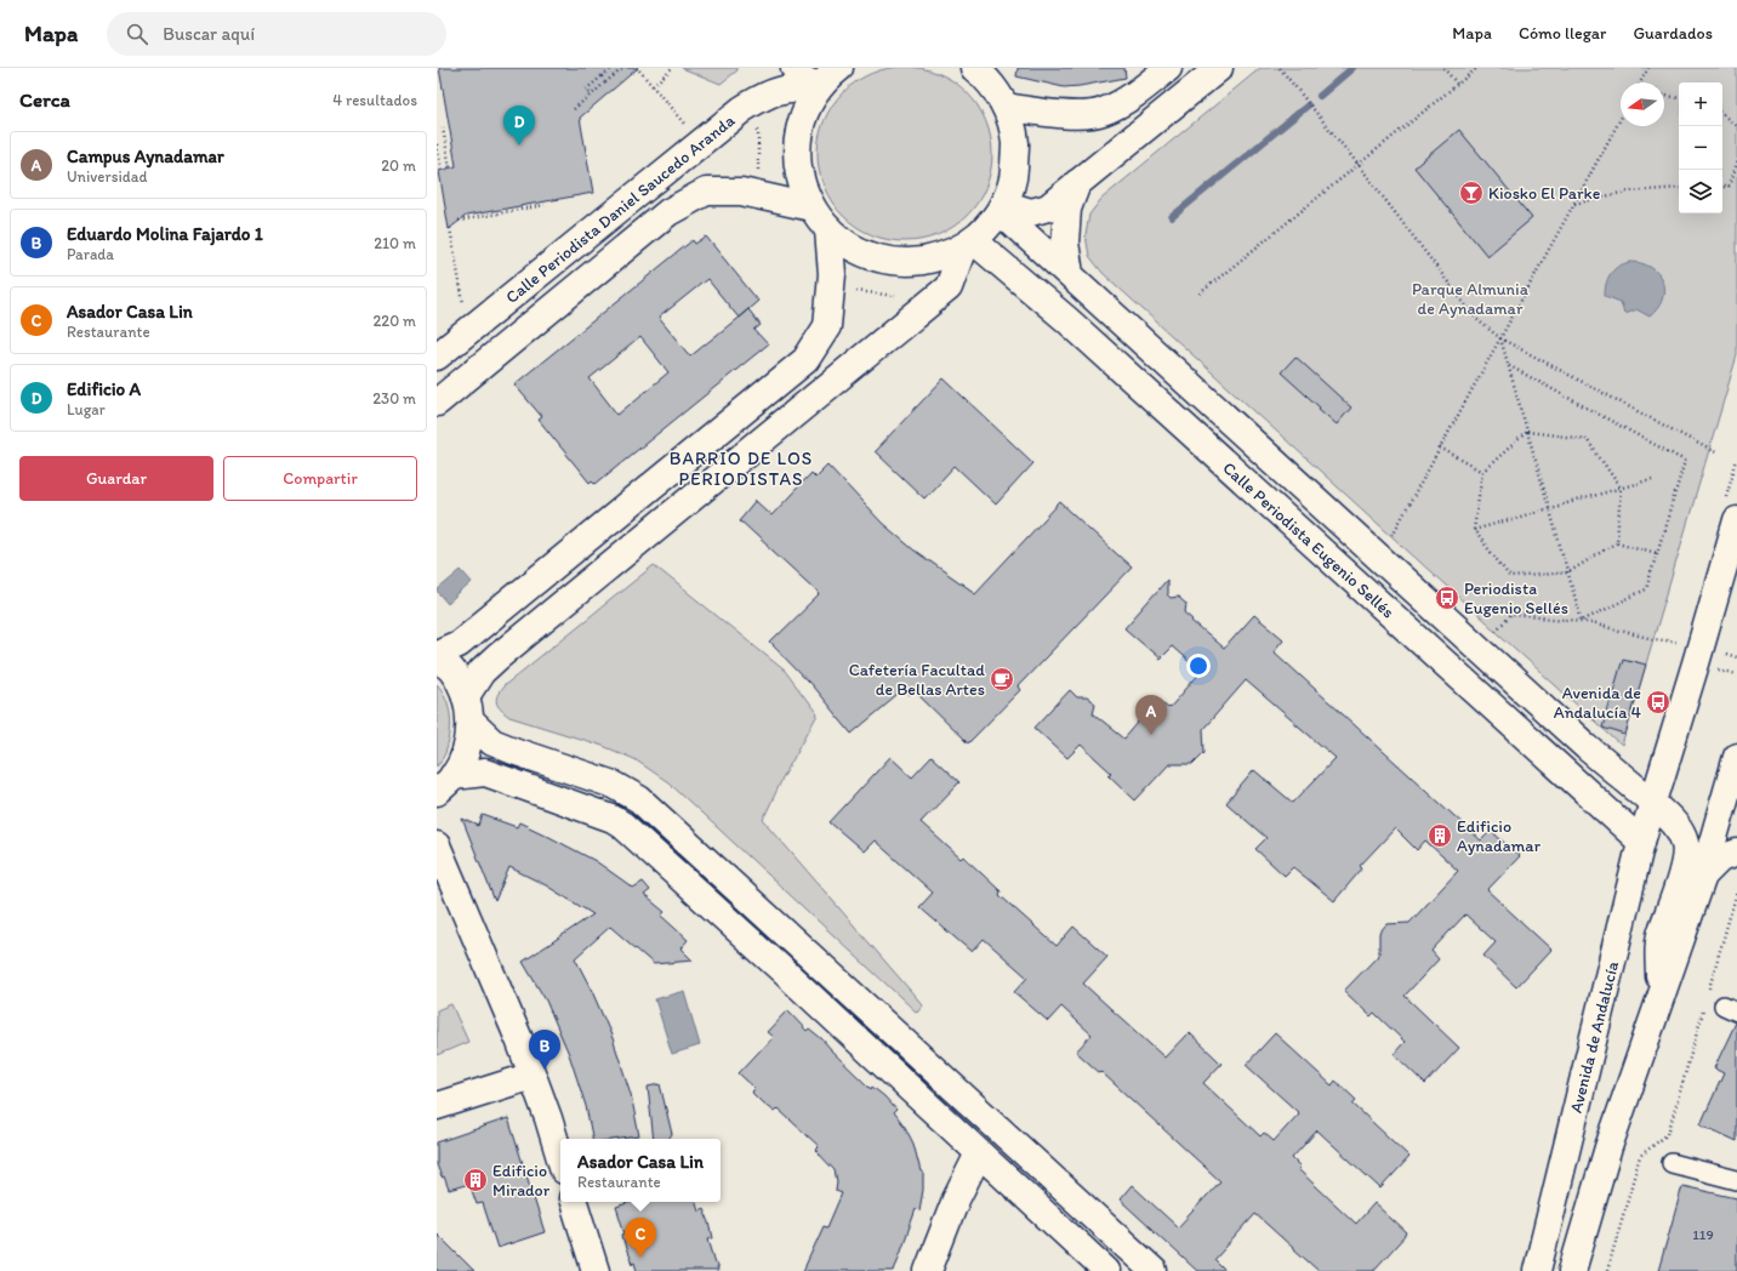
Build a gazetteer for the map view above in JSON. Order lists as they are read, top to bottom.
{
  "streets": {
    "main road": ["Calle Periodista Daniel Saucedo Aranda", "Calle Periodista Eugenio Sellés", "Avenida de Andalucía"]
  },
  "crossings": [
    ["Calle Periodista Eugenio Sellés", "Avenida de Andalucía"]
  ],
  "districts": ["BARRIO DE LOS PERIODISTAS"],
  "parks": ["Parque Almunia de Aynadamar"],
  "places": {
    "bar": ["Kiosko El Parke"],
    "bus stop": ["Periodista Eugenio Sellés", "Avenida de Andalucía 4"],
    "cafe": ["Cafetería Facultad de Bellas Artes"],
    "building": ["Edificio Aynadamar", "Edificio Mirador"]
  },
  "house_numbers": ["119"],
  "north": "left",
  "page": {
    "header": "Mapa",
    "search": "Buscar aquí",
    "nav": ["Mapa", "Cómo llegar", "Guardados"],
    "heading": ["Cerca", "4 resultados"],
    "map_buttons": ["+", "−"],
    "pins": [
      "D",
      "A",
      "B",
      "C"
    ],
    "list": [
      {
        "mark": "A",
        "name": "Campus Aynadamar",
        "note": "Universidad",
        "value": "20 m"
      },
      {
        "mark": "B",
        "name": "Eduardo Molina Fajardo 1",
        "note": "Parada",
        "value": "210 m"
      },
      {
        "mark": "C",
        "name": "Asador Casa Lin",
        "note": "Restaurante",
        "value": "220 m"
      },
      {
        "mark": "D",
        "name": "Edificio A",
        "note": "Lugar",
        "value": "230 m"
      }
    ],
    "buttons": ["Guardar", "Compartir"],
    "popup": ["Asador Casa Lin", "Restaurante"]
  }
}
